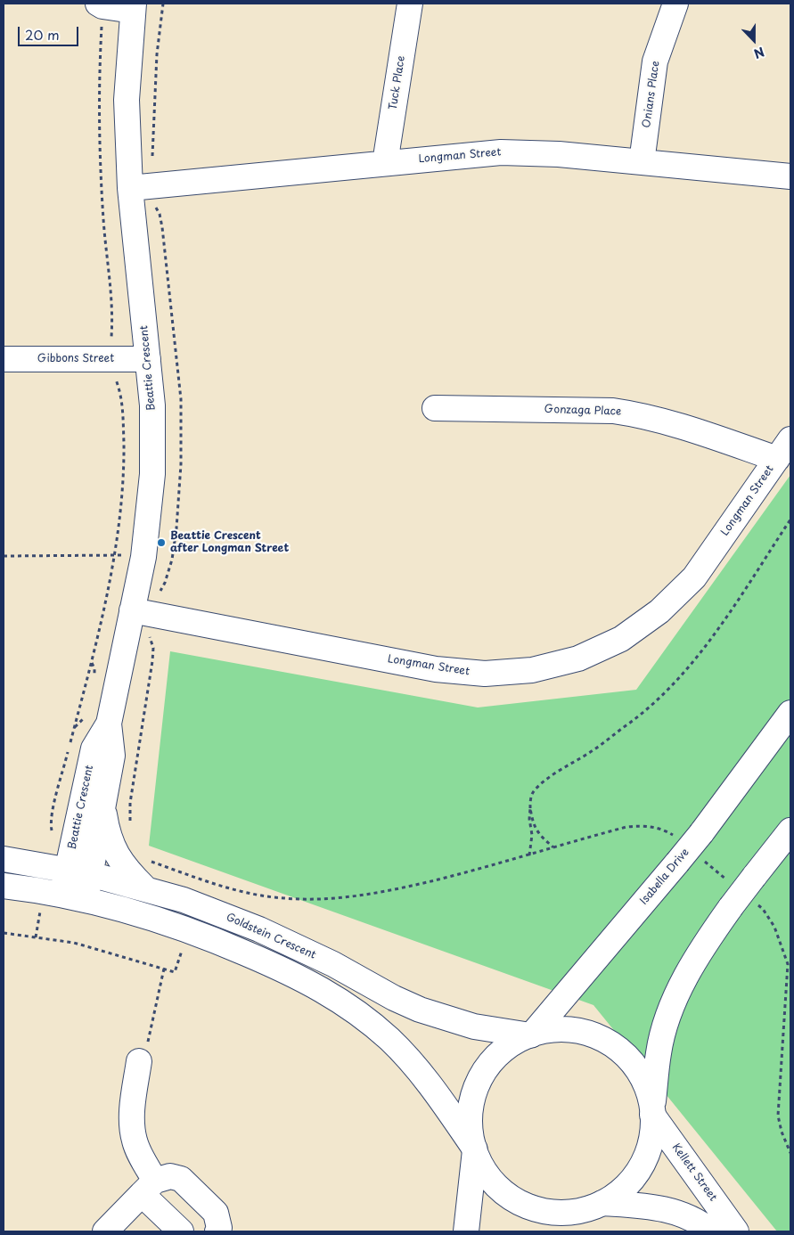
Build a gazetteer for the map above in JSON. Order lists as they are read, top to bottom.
{
  "streets": {
    "street": [
      "Tuck Place",
      "Onians Place",
      "Longman Street",
      "Gibbons Street",
      "Beattie Crescent",
      "Gonzaga Place",
      "Isabella Drive",
      "Goldstein Crescent",
      "Kellett Street"
    ]
  },
  "crossings": [
    ["Tuck Place", "Longman Street"],
    ["Onians Place", "Longman Street"],
    ["Longman Street", "Beattie Crescent"],
    ["Longman Street", "Gonzaga Place"],
    ["Gibbons Street", "Beattie Crescent"],
    ["Beattie Crescent", "Goldstein Crescent"],
    ["Isabella Drive", "Goldstein Crescent"]
  ],
  "places": ["Beattie Crescent after Longman Street"],
  "scale_bar": "20 m",
  "north": "bottom"
}
